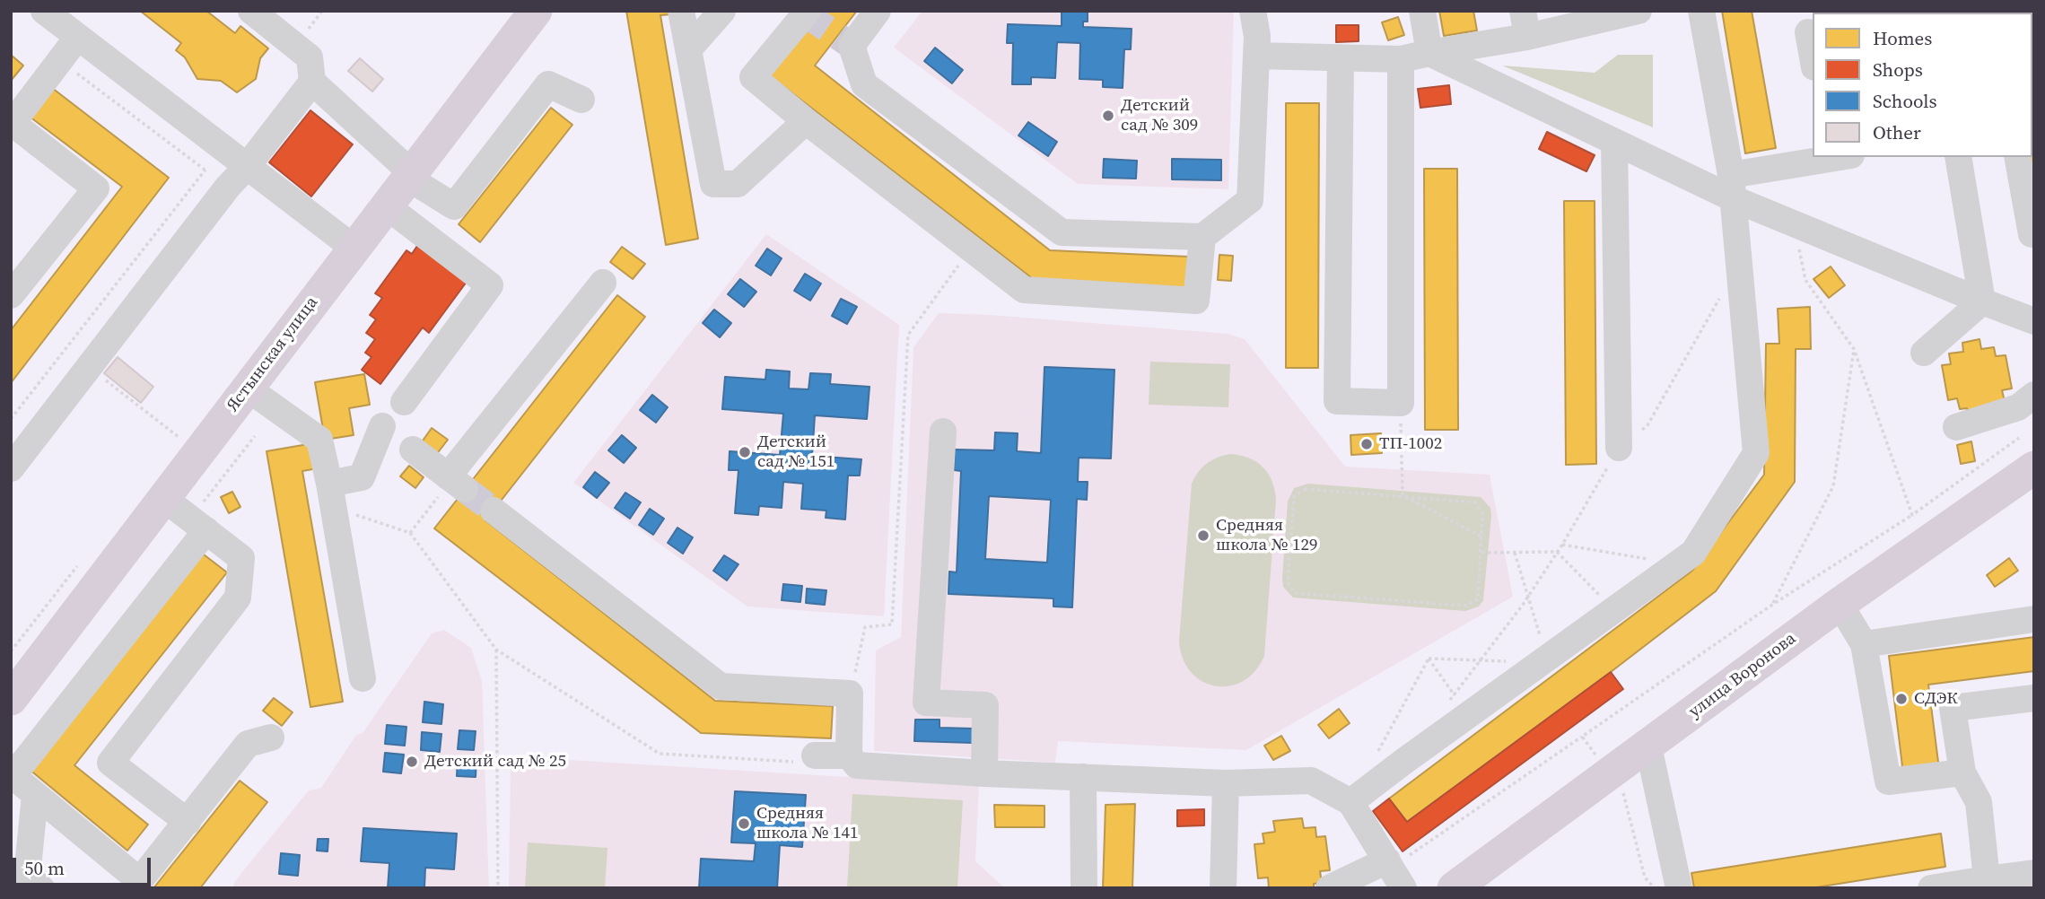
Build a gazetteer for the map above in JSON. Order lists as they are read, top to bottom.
{
  "streets": {
    "main road": ["Ястынская улица", "улица Воронова"]
  },
  "places": [
    "Детский сад № 309",
    "ТП-1002",
    "Детский сад № 151",
    "Средняя школа № 129",
    "СДЭК",
    "Детский сад № 25",
    "Средняя школа № 141"
  ],
  "legend": [
    "Homes",
    "Shops",
    "Schools",
    "Other"
  ],
  "scale_bar": "50 m"
}
